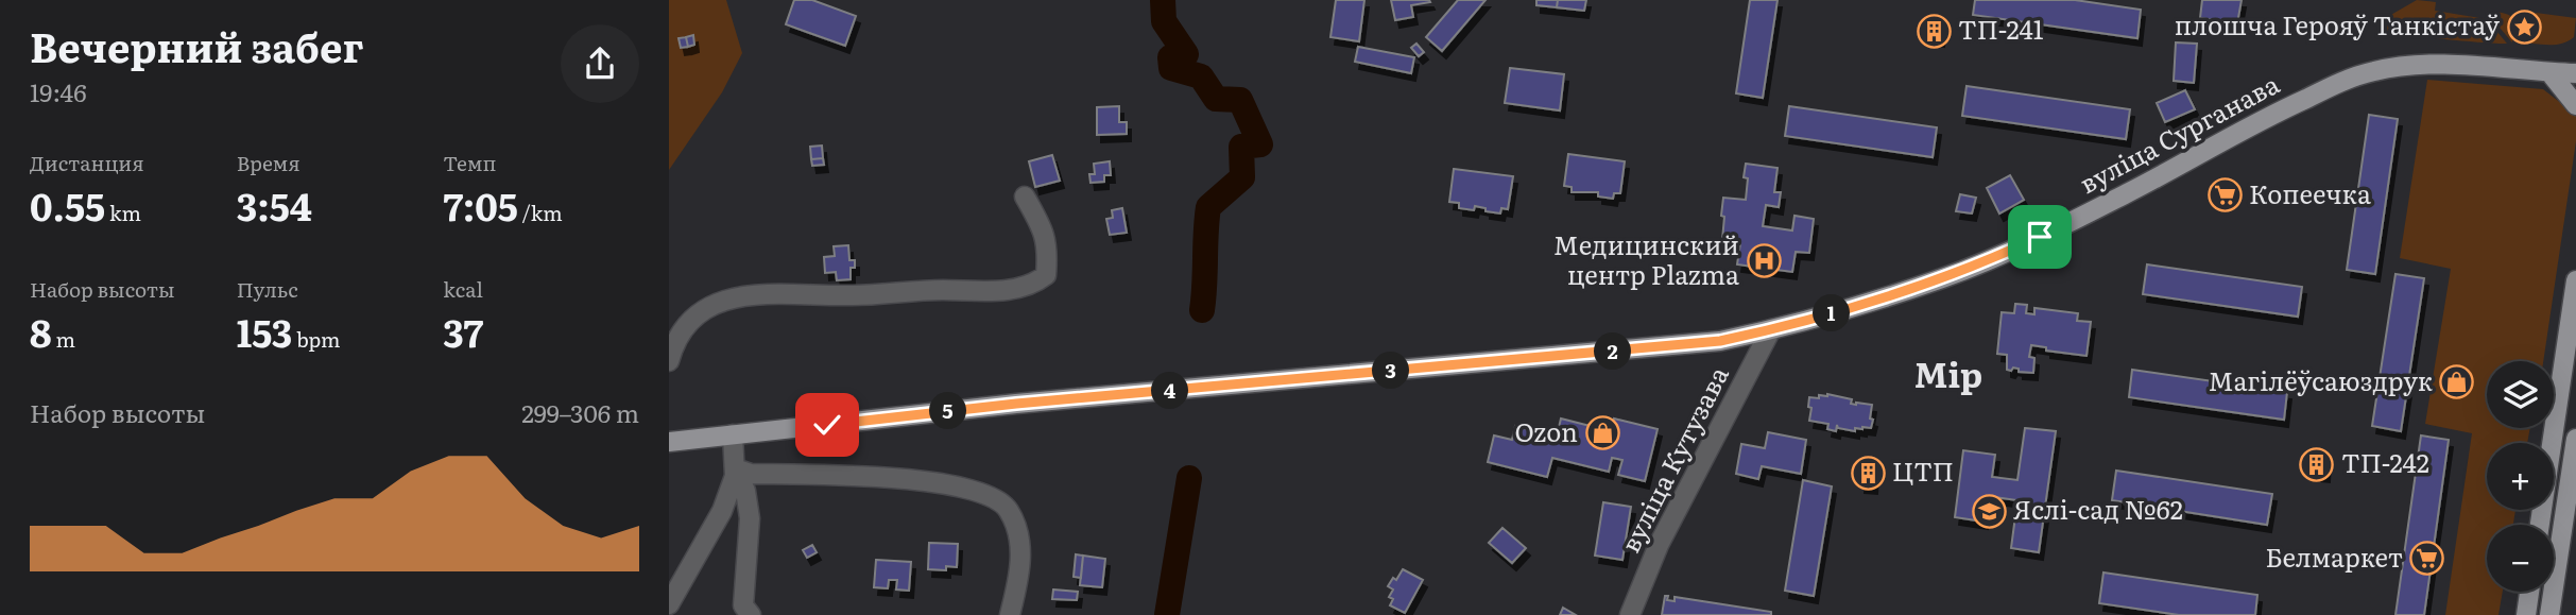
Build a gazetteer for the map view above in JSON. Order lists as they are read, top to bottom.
{
  "streets": {
    "main road": ["вуліца Сурганава"],
    "street": ["вуліца Кутузава"]
  },
  "crossings": [
    ["вуліца Сурганава", "вуліца Кутузава"]
  ],
  "districts": ["Мір"],
  "places": {
    "place": ["плошча Герояў Танкістаў"],
    "building": ["ТП-241", "ТП-242", "ЦТП"],
    "supermarket": ["Копеечка", "Белмаркет"],
    "hospital": ["Медицинский центр Plazma"],
    "shop": ["Магілёўсаюздрук", "Ozon"],
    "school or university": ["Яслі-сад №62"]
  },
  "page": {
    "heading": ["Вечерний забег", "19:46"],
    "stats": [
      ["Дистанция", "0.55 km"],
      ["Время", "3:54"],
      ["Темп", "7:05 /km"],
      ["Набор высоты", "8 m"],
      ["Пульс", "153 bpm"],
      ["kcal", "37"]
    ],
    "pins": [
      "1",
      "2",
      "3",
      "4",
      "5"
    ],
    "map_buttons": ["+", "−"],
    "chart": ["Набор высоты", "299–306 m"]
  }
}
